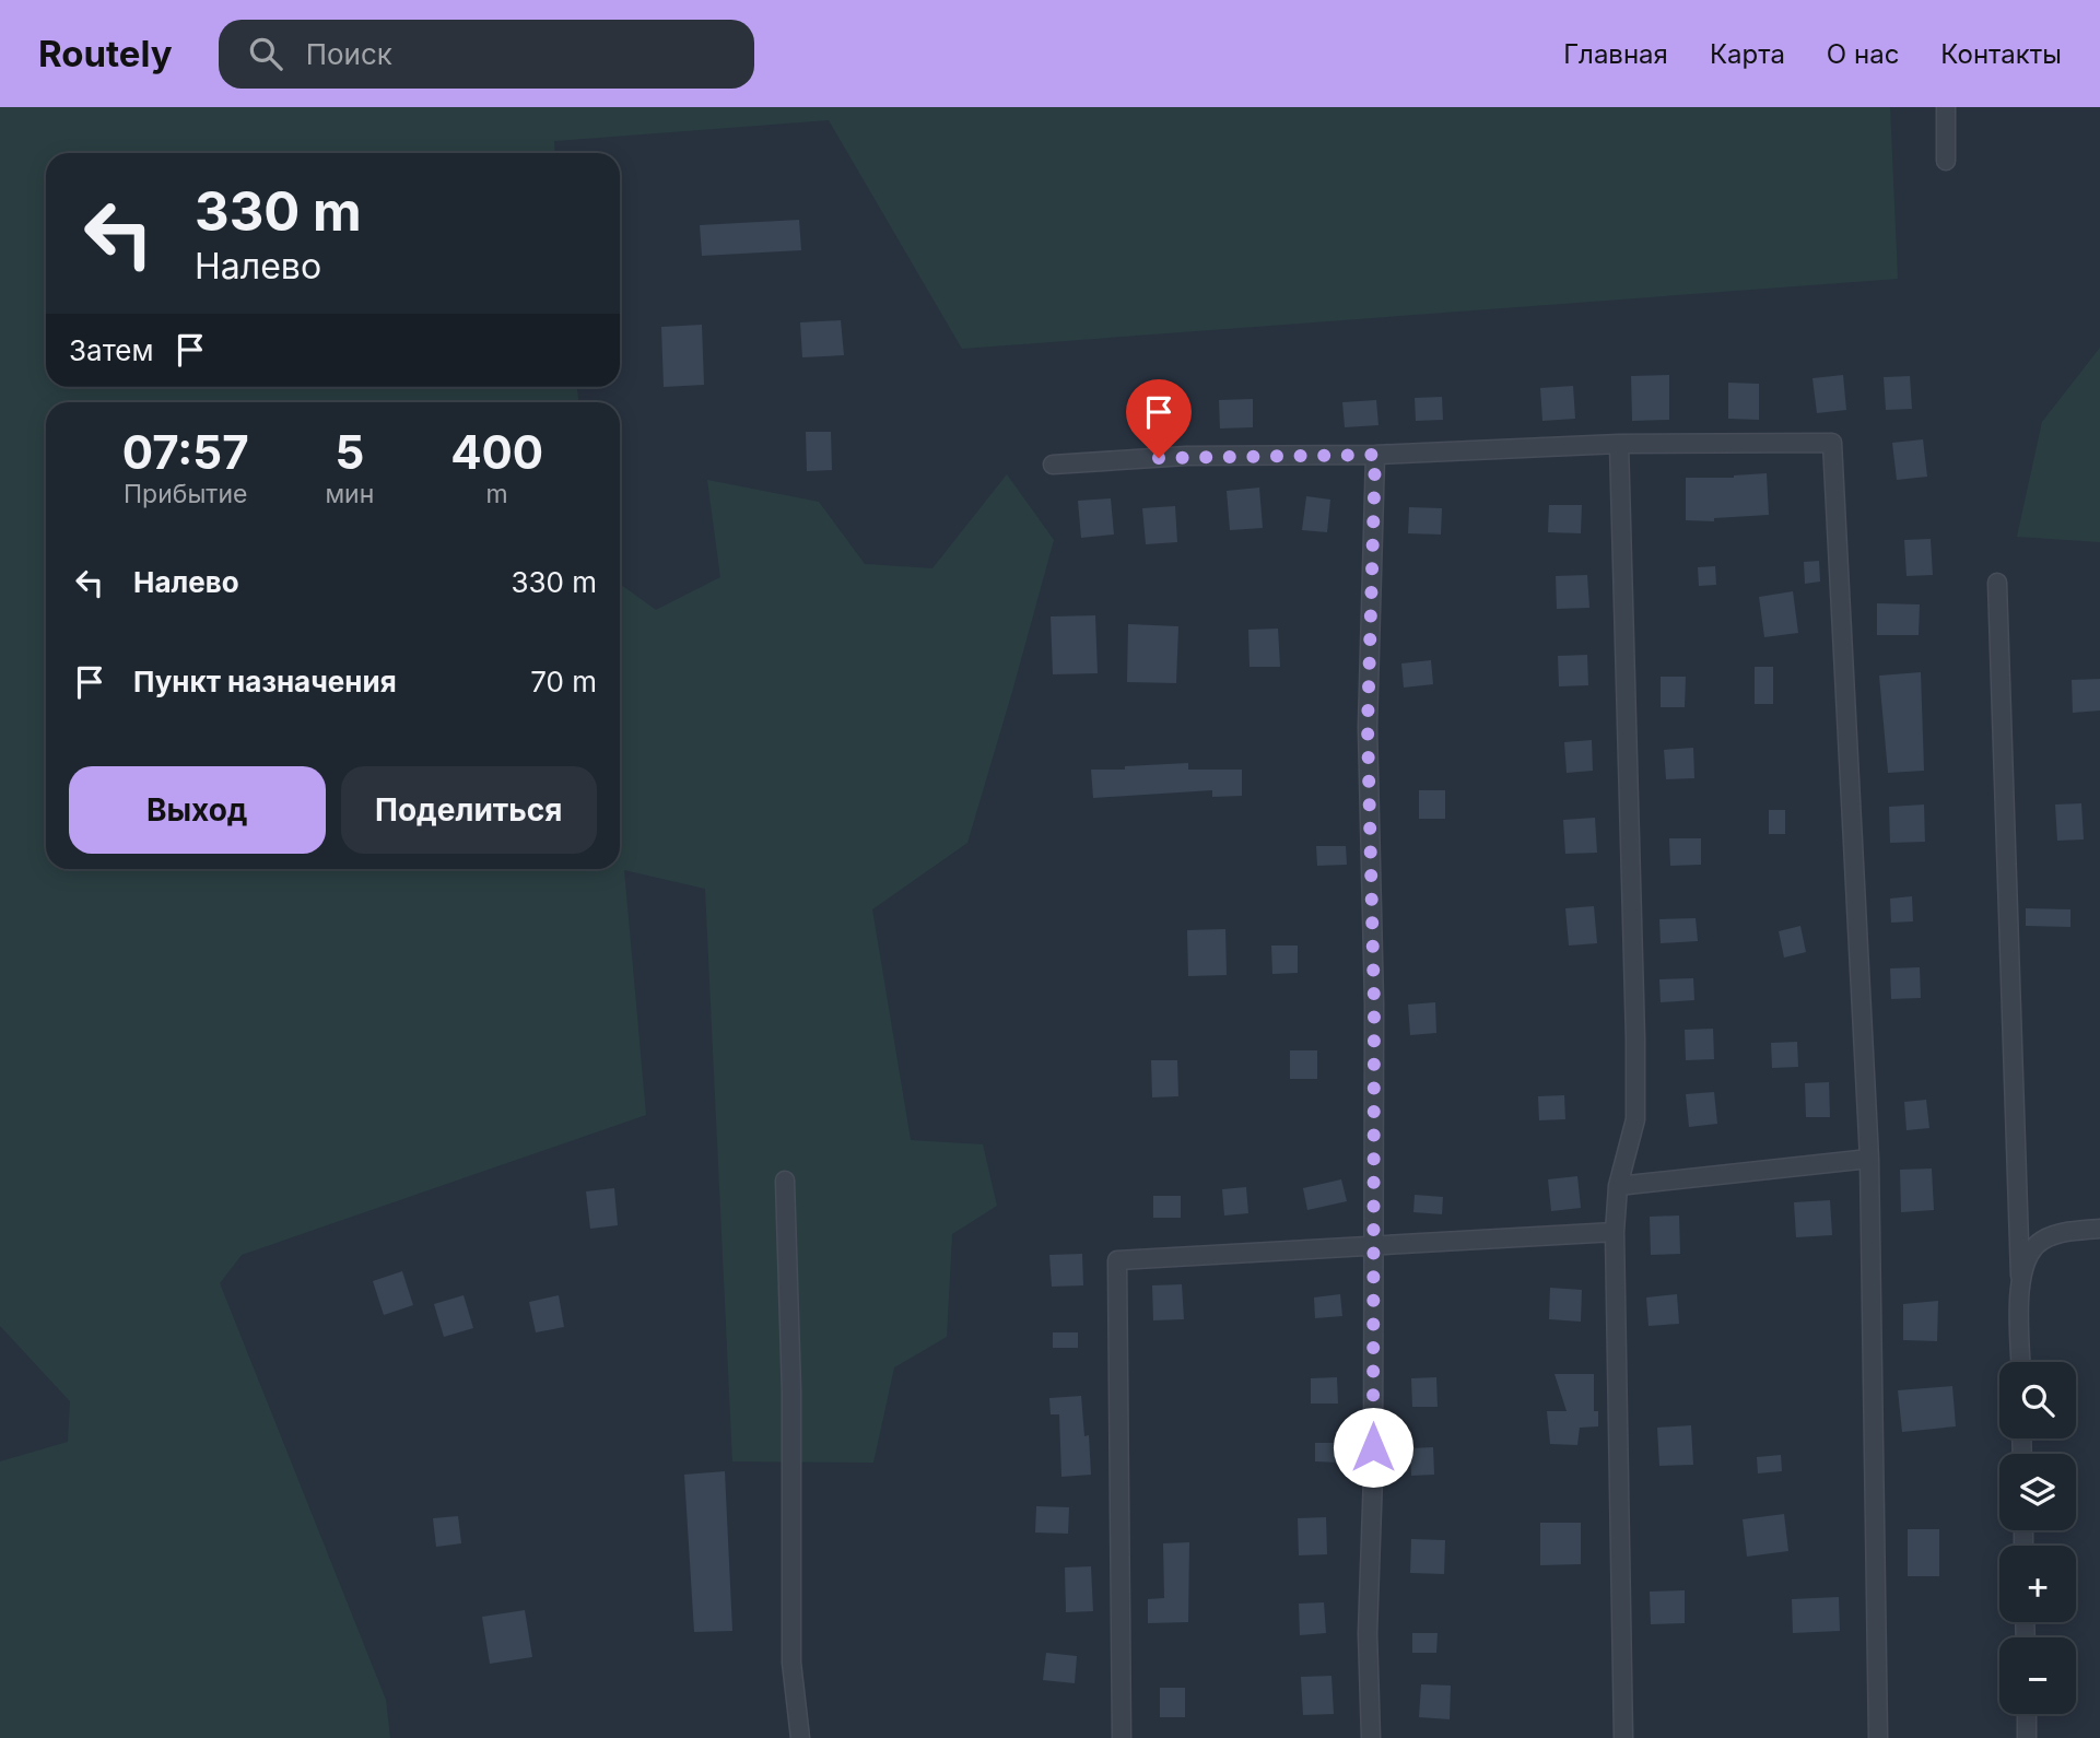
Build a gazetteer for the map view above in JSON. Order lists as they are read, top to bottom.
{
  "page": {
    "header": "Routely",
    "search": "Поиск",
    "nav": [
      "Главная",
      "Карта",
      "О нас",
      "Контакты"
    ],
    "turn": ["330 m", "Налево"],
    "then": "Затем",
    "eta": [
      "07:57",
      "Прибытие",
      "5",
      "мин",
      "400",
      "m"
    ],
    "list": [
      {
        "name": "Налево",
        "value": "330 m"
      },
      {
        "name": "Пункт назначения",
        "value": "70 m"
      }
    ],
    "buttons": ["Выход", "Поделиться"],
    "map_buttons": ["+", "−"]
  }
}
